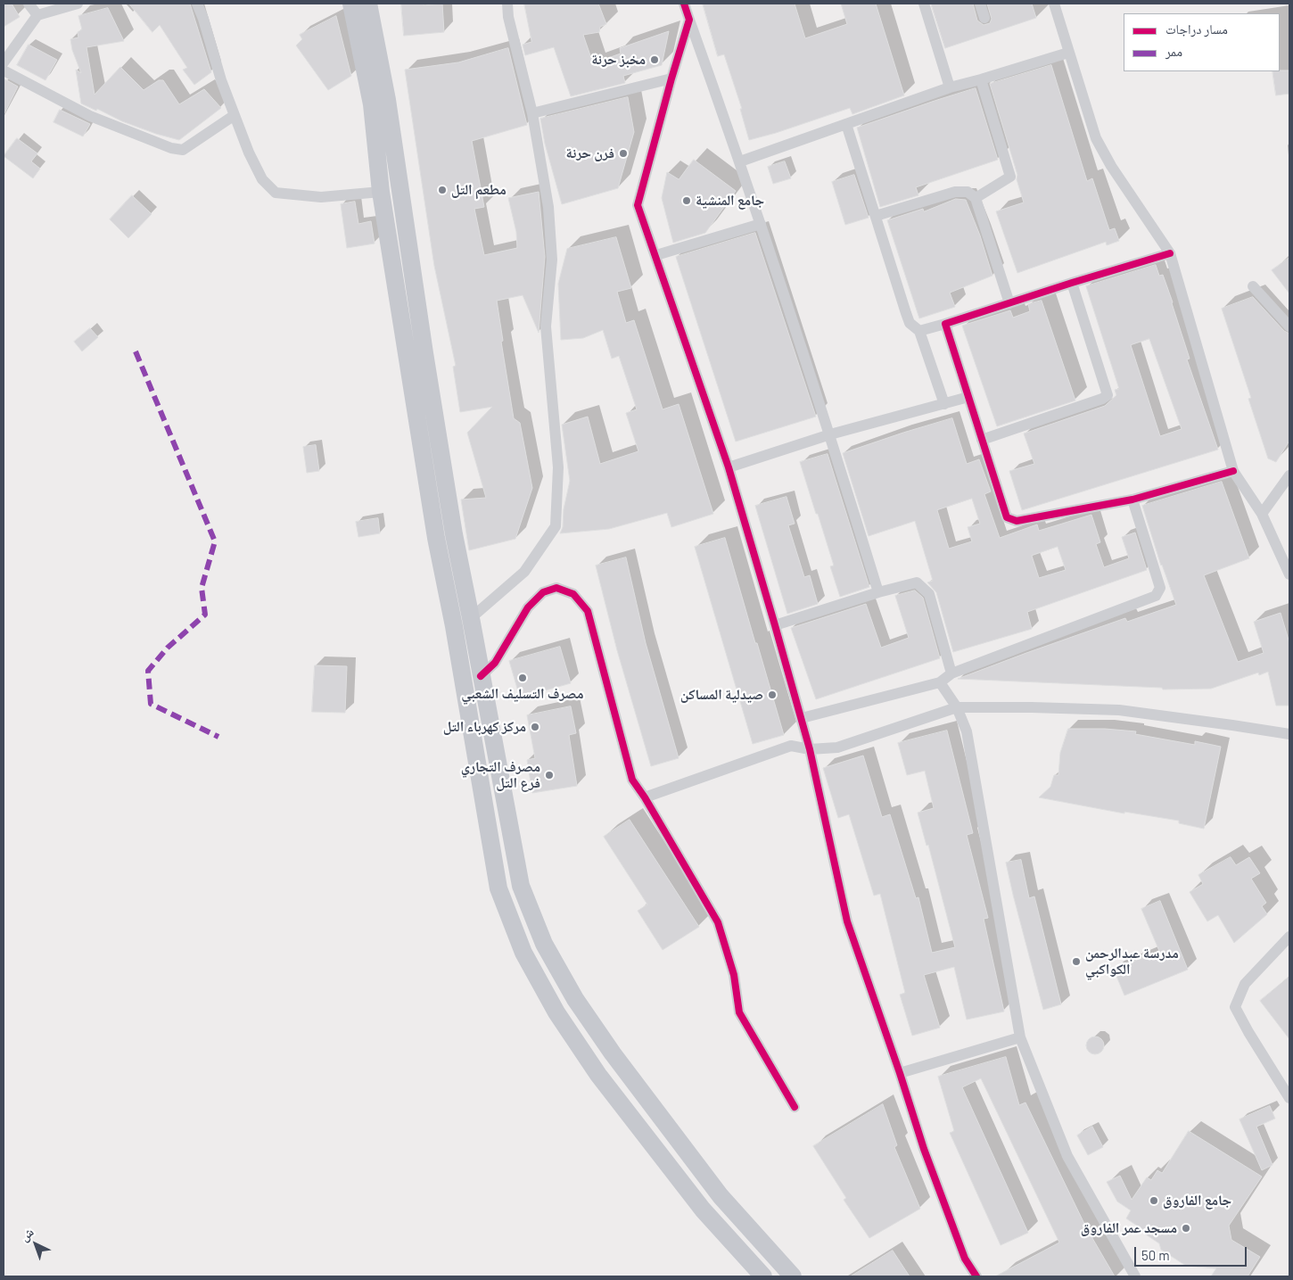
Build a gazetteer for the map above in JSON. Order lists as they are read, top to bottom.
{
  "places": [
    "مخبز حرنة",
    "فرن حرنة",
    "مطعم التل",
    "جامع المنشية",
    "مصرف التسليف الشعبي",
    "صيدلية المساكن",
    "مركز كهرباء التل",
    "مصرف التجاري فرع التل",
    "مدرسة عبدالرحمن الكواكبي",
    "جامع الفاروق",
    "مسجد عمر الفاروق"
  ],
  "legend": ["مسار دراجات", "ممر"],
  "scale_bar": "50 m",
  "north": "top left"
}
